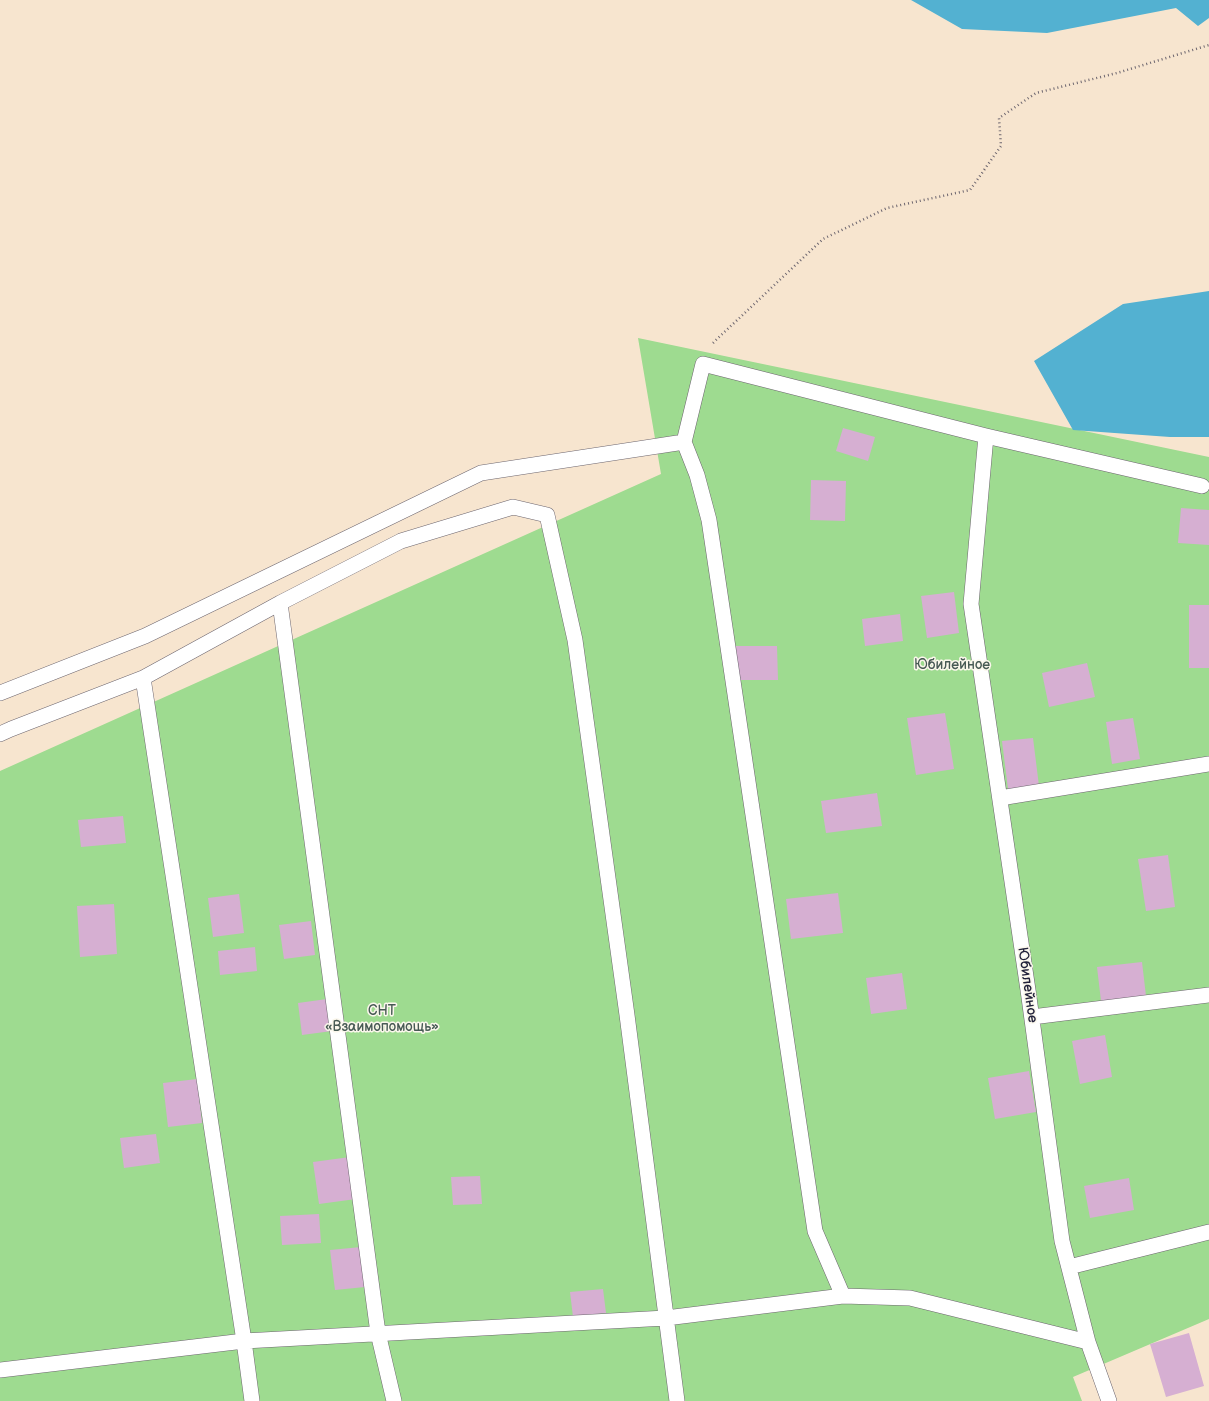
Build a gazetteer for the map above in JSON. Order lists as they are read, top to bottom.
{
  "streets": {
    "lane": ["Юбилейное"]
  },
  "parks": ["Юбилейное", "СНТ «Взаимопомощь»"]
}
